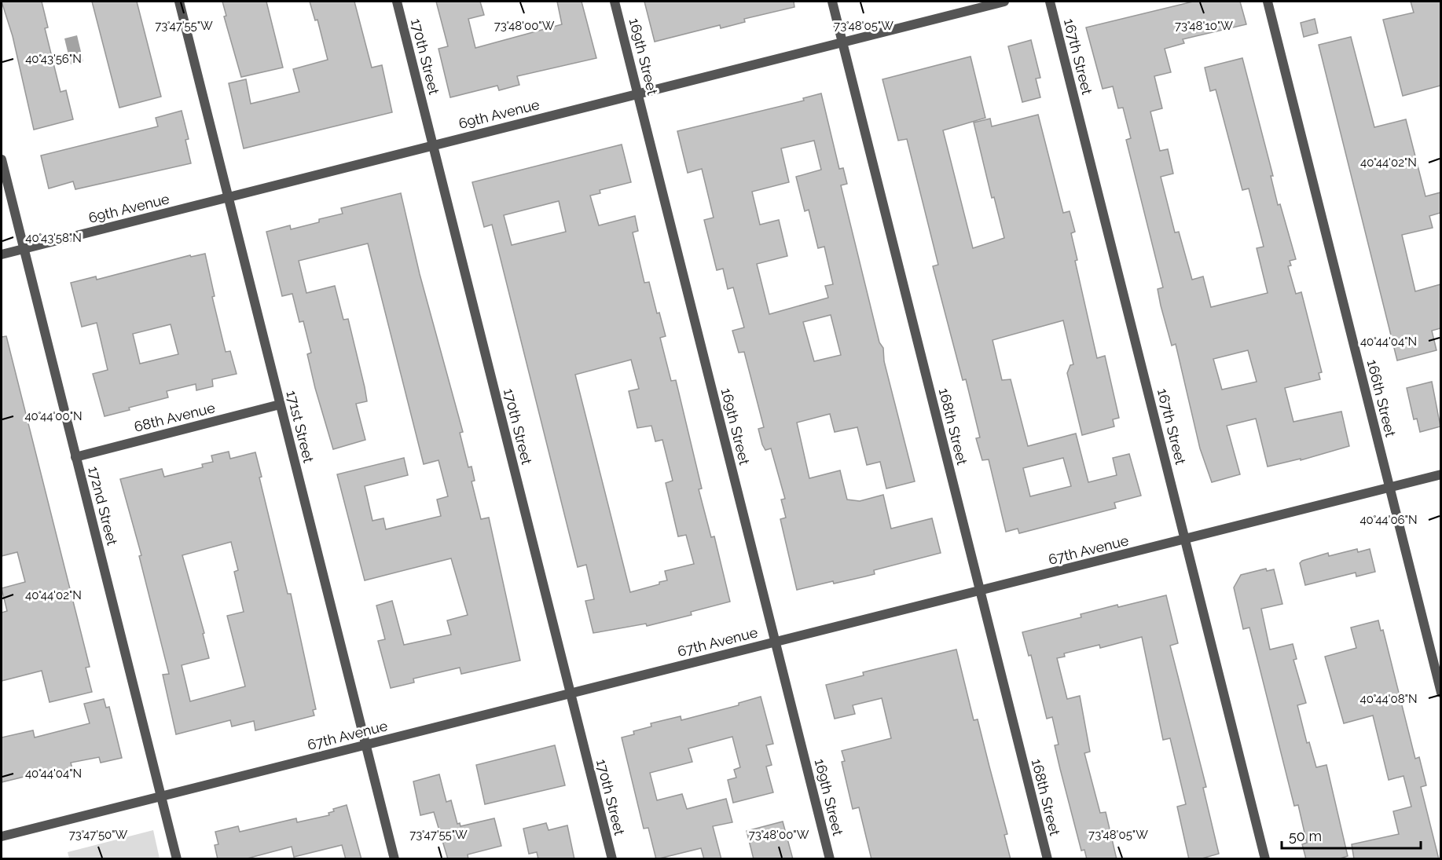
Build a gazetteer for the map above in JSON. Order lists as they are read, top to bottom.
{
  "streets": {
    "street": [
      "170th Street",
      "169th Street",
      "167th Street",
      "69th Avenue",
      "166th Street",
      "68th Avenue",
      "171st Street",
      "168th Street",
      "172nd Street",
      "67th Avenue"
    ]
  },
  "crossings": [
    ["170th Street", "69th Avenue"],
    ["170th Street", "67th Avenue"],
    ["169th Street", "69th Avenue"],
    ["169th Street", "67th Avenue"],
    ["167th Street", "67th Avenue"],
    ["69th Avenue", "171st Street"],
    ["69th Avenue", "168th Street"],
    ["69th Avenue", "172nd Street"],
    ["166th Street", "67th Avenue"],
    ["68th Avenue", "171st Street"],
    ["68th Avenue", "172nd Street"],
    ["171st Street", "67th Avenue"],
    ["168th Street", "67th Avenue"],
    ["172nd Street", "67th Avenue"]
  ],
  "scale_bar": "50 m",
  "coordinates": [
    "73°47'55\"W",
    "73°48'00\"W",
    "73°48'05\"W",
    "73°48'10\"W",
    "40°43'56\"N",
    "40°44'02\"N",
    "40°43'58\"N",
    "40°44'04\"N",
    "40°44'00\"N",
    "40°44'06\"N",
    "40°44'08\"N",
    "73°47'50\"W"
  ]
}
